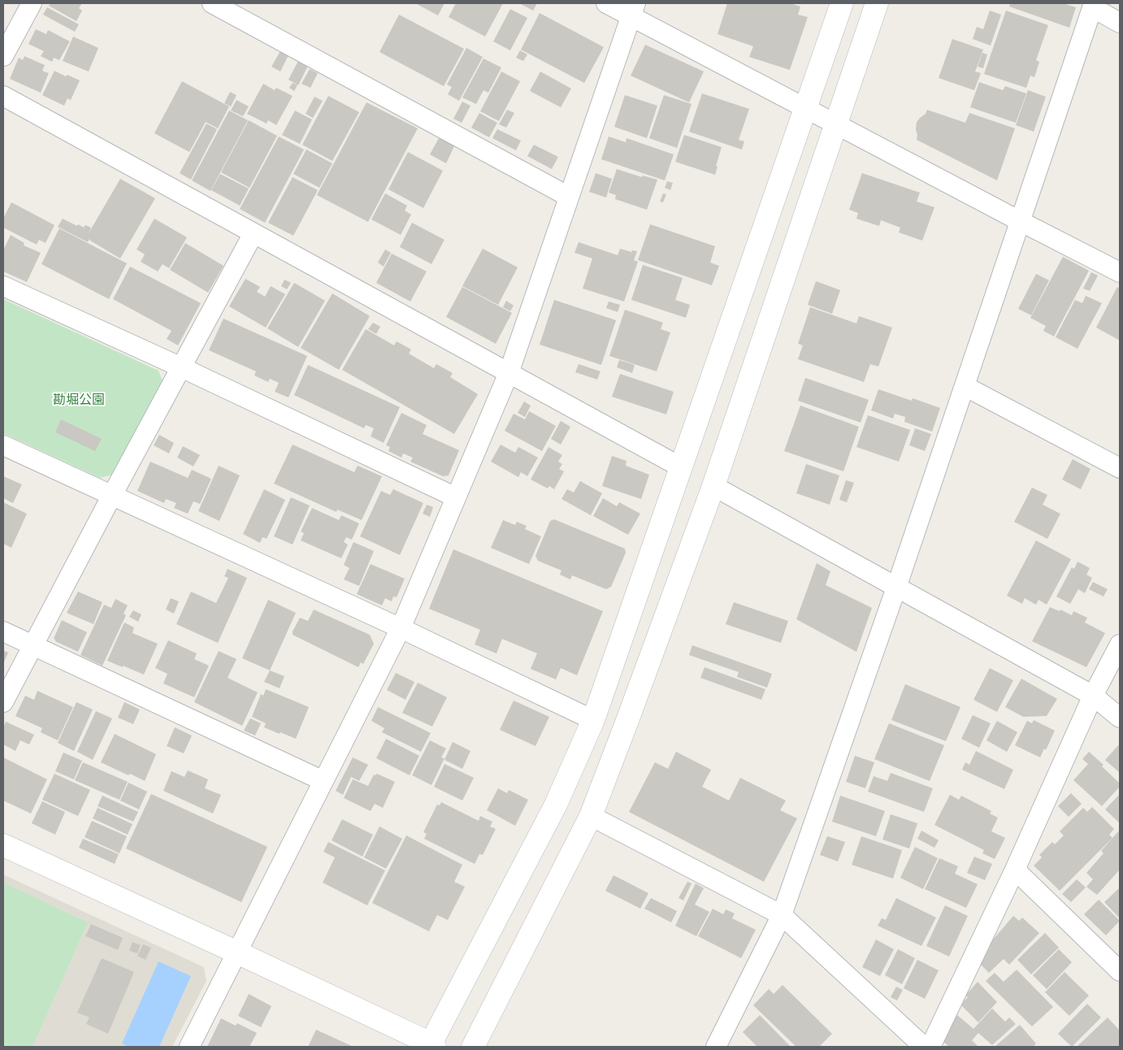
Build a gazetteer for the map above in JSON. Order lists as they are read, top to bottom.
{
  "parks": ["勘堀公園"]
}
